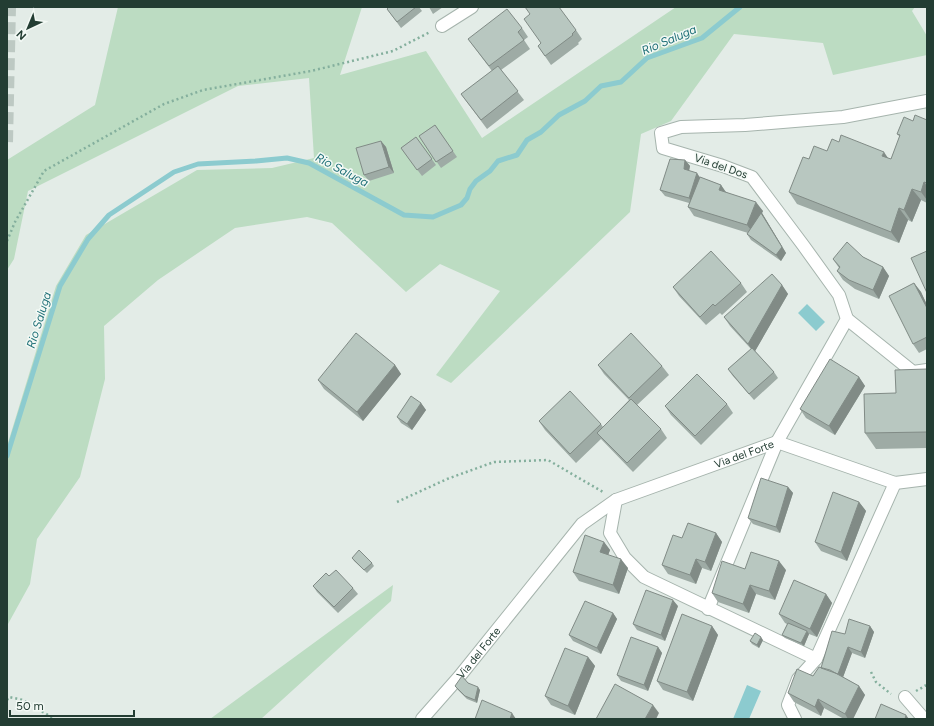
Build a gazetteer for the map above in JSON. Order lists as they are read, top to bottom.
{
  "streets": {
    "street": ["Via del Dos", "Via del Forte"]
  },
  "water": ["Rio Saluga"],
  "scale_bar": "50 m",
  "north": "bottom left"
}
